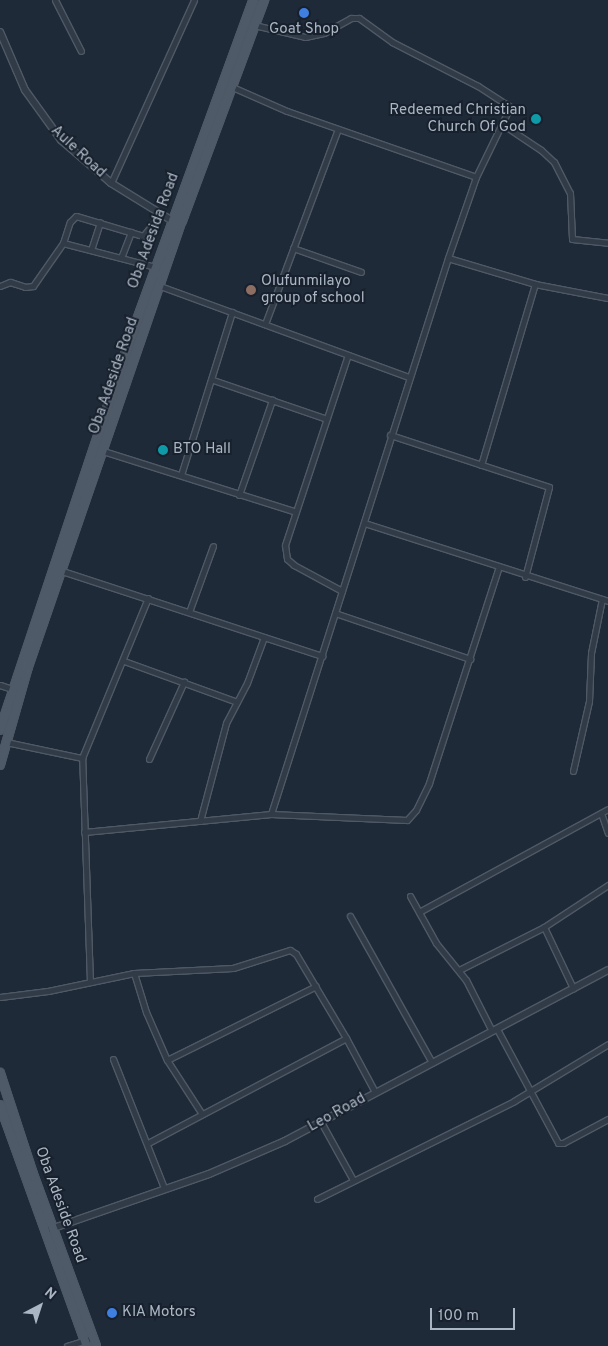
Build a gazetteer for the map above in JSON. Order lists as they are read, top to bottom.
{
  "streets": {
    "main road": ["Oba Adesida Road", "Oba Adeside Road"],
    "street": ["Aule Road", "Leo Road"]
  },
  "crossings": [
    ["Aule Road", "Oba Adesida Road"],
    ["Oba Adesida Road", "Oba Adeside Road"],
    ["Oba Adeside Road", "Leo Road"]
  ],
  "places": [
    "Goat Shop",
    "Redeemed Christian Church Of God",
    "Olufunmilayo group of school",
    "BTO Hall",
    "KIA Motors"
  ],
  "scale_bar": "100 m",
  "north": "top right"
}
